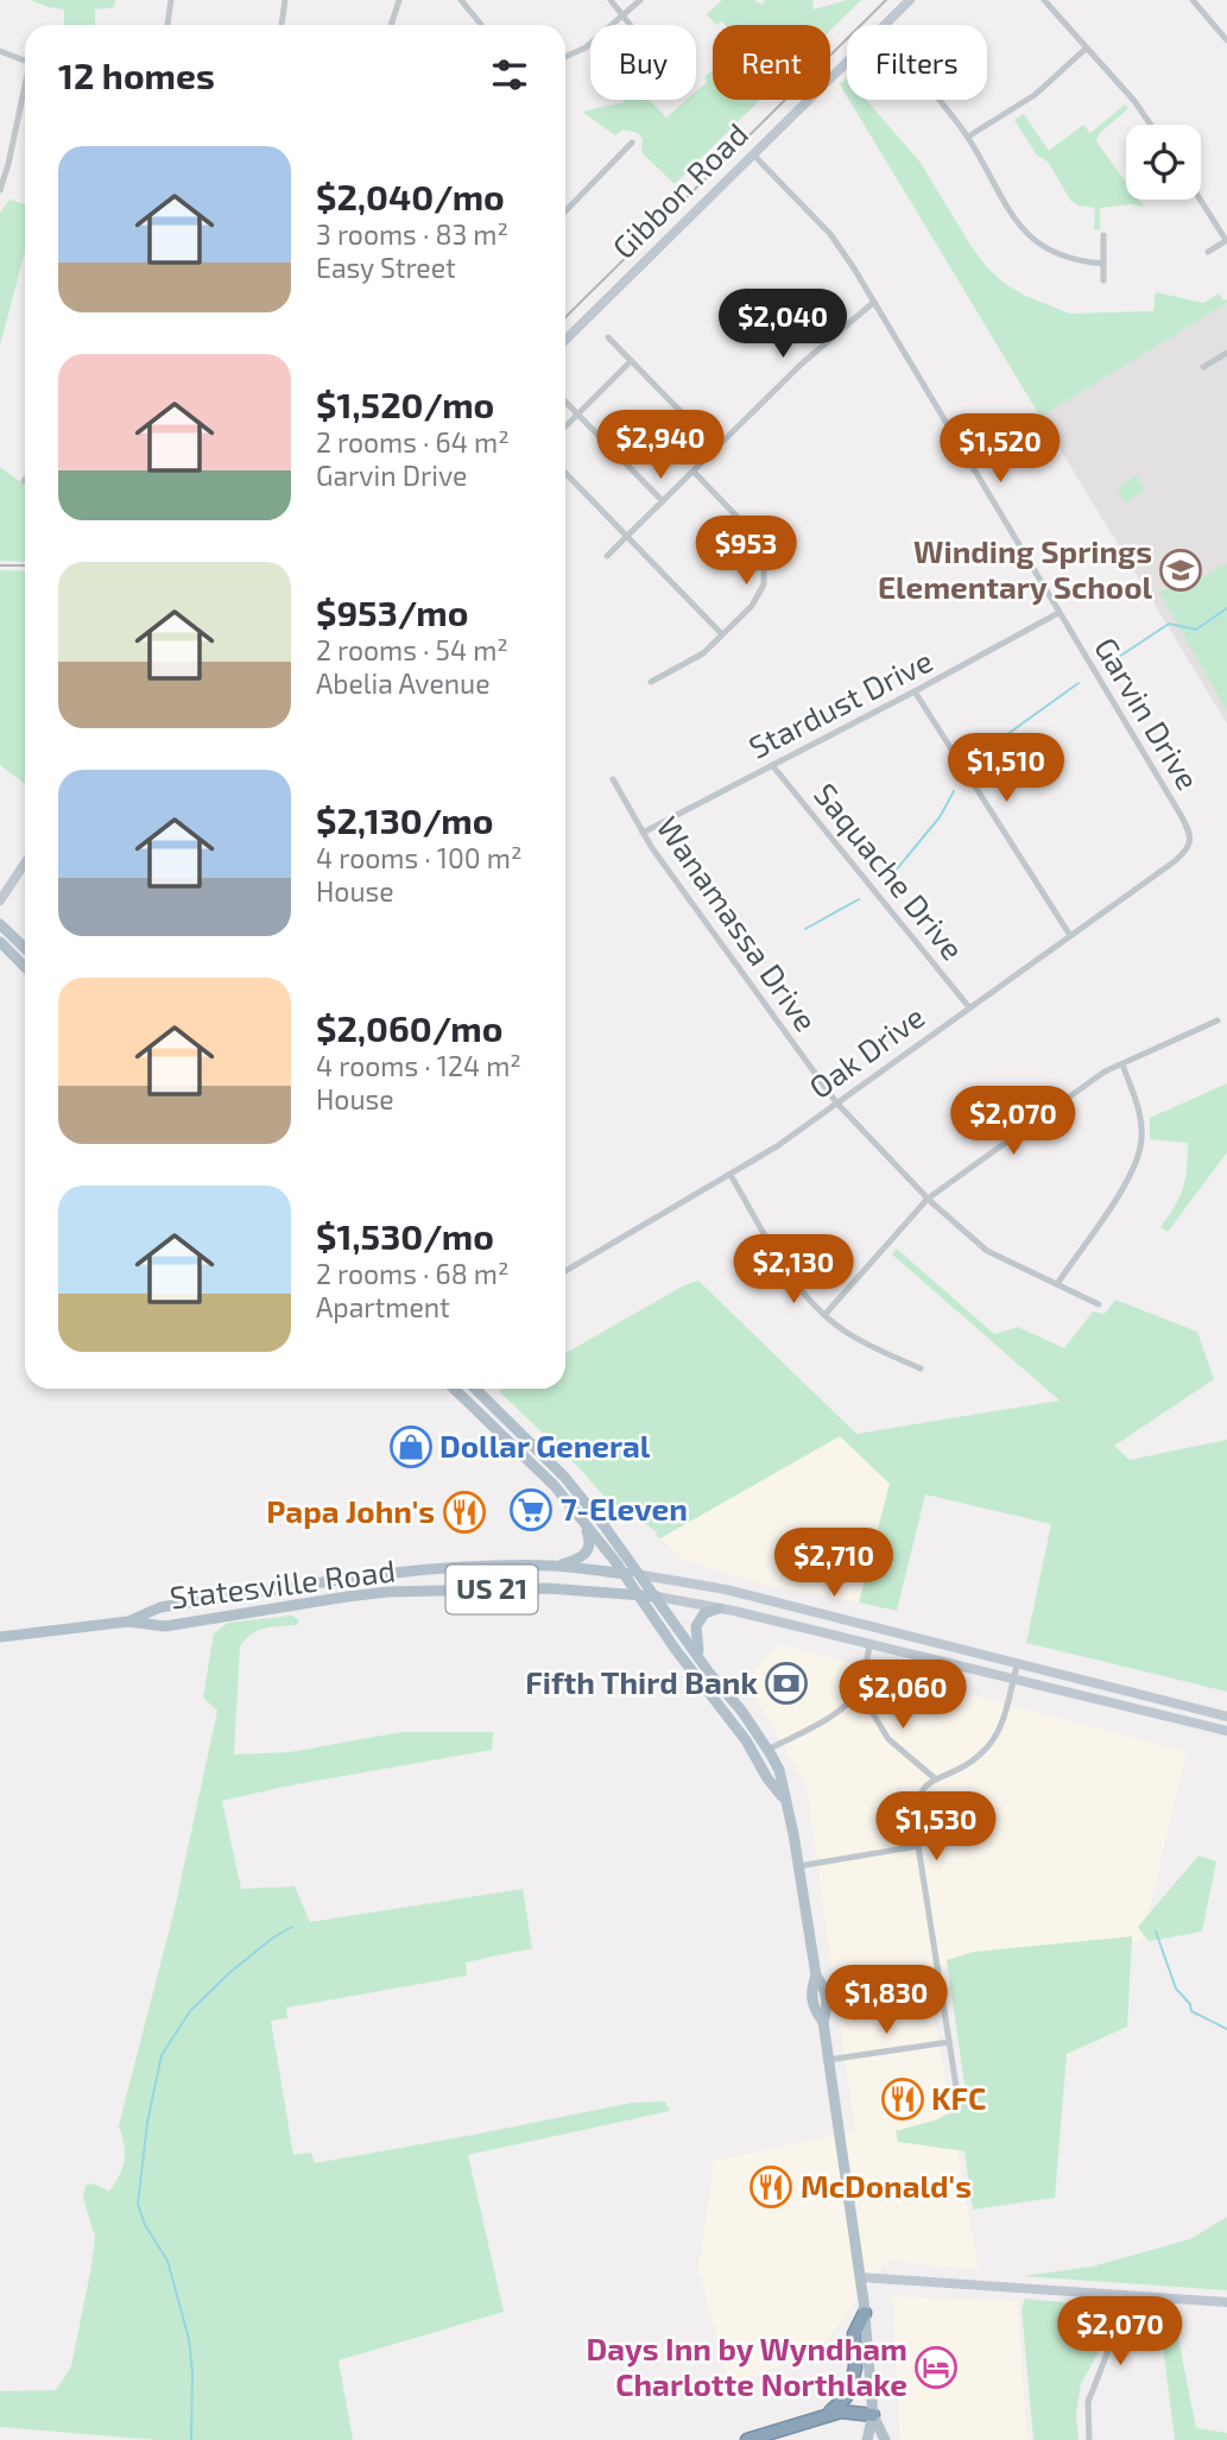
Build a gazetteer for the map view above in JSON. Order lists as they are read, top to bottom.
{
  "streets": {
    "main road": ["Gibbon Road", "Statesville Road", "US 21"],
    "street": [
      "Stardust Drive",
      "Garvin Drive",
      "Saquache Drive",
      "Wanamassa Drive",
      "Oak Drive"
    ]
  },
  "crossings": [
    ["Gibbon Road", "Garvin Drive"],
    ["Stardust Drive", "Garvin Drive"],
    ["Stardust Drive", "Saquache Drive"],
    ["Stardust Drive", "Wanamassa Drive"],
    ["Garvin Drive", "Oak Drive"],
    ["Saquache Drive", "Oak Drive"],
    ["Wanamassa Drive", "Oak Drive"]
  ],
  "places": {
    "school or university": ["Winding Springs Elementary School"],
    "shop": ["Dollar General"],
    "supermarket": ["7-Eleven"],
    "restaurant": ["Papa John's", "KFC", "McDonald's"],
    "bank": ["Fifth Third Bank"],
    "hotel": ["Days Inn by Wyndham Charlotte Northlake"]
  },
  "page": {
    "chip": ["Buy", "Rent", "Filters"],
    "heading": "12 homes",
    "list": [
      {
        "name": "$2,040/mo",
        "note": "3 rooms · 83 m² · Easy Street"
      },
      {
        "name": "$1,520/mo",
        "note": "2 rooms · 64 m² · Garvin Drive"
      },
      {
        "name": "$953/mo",
        "note": "2 rooms · 54 m² · Abelia Avenue"
      },
      {
        "name": "$2,130/mo",
        "note": "4 rooms · 100 m² · House"
      },
      {
        "name": "$2,060/mo",
        "note": "4 rooms · 124 m² · House"
      },
      {
        "name": "$1,530/mo",
        "note": "2 rooms · 68 m² · Apartment"
      }
    ],
    "price": [
      "$2,040",
      "$2,940",
      "$1,520",
      "$953",
      "$1,510",
      "$2,070",
      "$2,130",
      "$2,710",
      "$2,060",
      "$1,530",
      "$1,830",
      "$2,070"
    ]
  }
}
